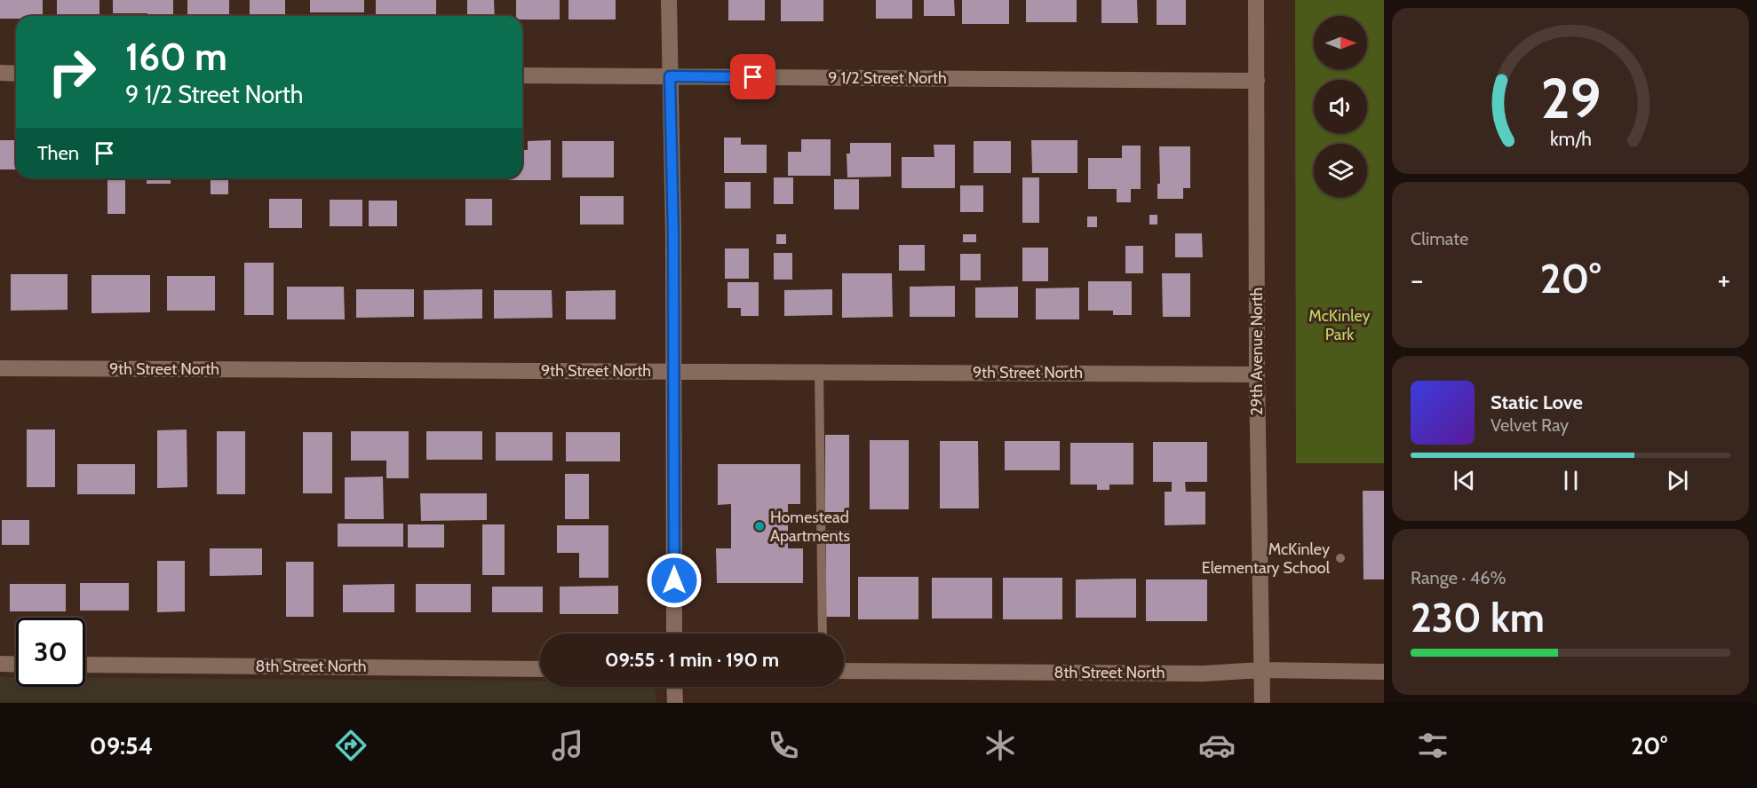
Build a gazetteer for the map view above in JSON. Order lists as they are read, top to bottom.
{
  "streets": {
    "street": [
      "9 1/2 Street North",
      "29th Avenue North",
      "9th Street North",
      "8th Street North"
    ]
  },
  "crossings": [
    ["9 1/2 Street North", "29th Avenue North"],
    ["29th Avenue North", "9th Street North"],
    ["29th Avenue North", "8th Street North"]
  ],
  "parks": ["McKinley Park"],
  "places": ["Homestead Apartments", "McKinley Elementary School"],
  "north": "right",
  "page": {
    "turn": ["160 m", "9 1/2 Street North"],
    "then": "Then",
    "tile": [
      "Climate",
      ["Range · 46%", "230 km"]
    ],
    "heat": ["−", "20°", "+"],
    "song": ["Static Love", "Velvet Ray"],
    "limit": "30",
    "trip": "09:55 · 1 min · 190 m",
    "tabs": ["09:54", "20°"],
    "gauge": ["29", "km/h"]
  }
}
